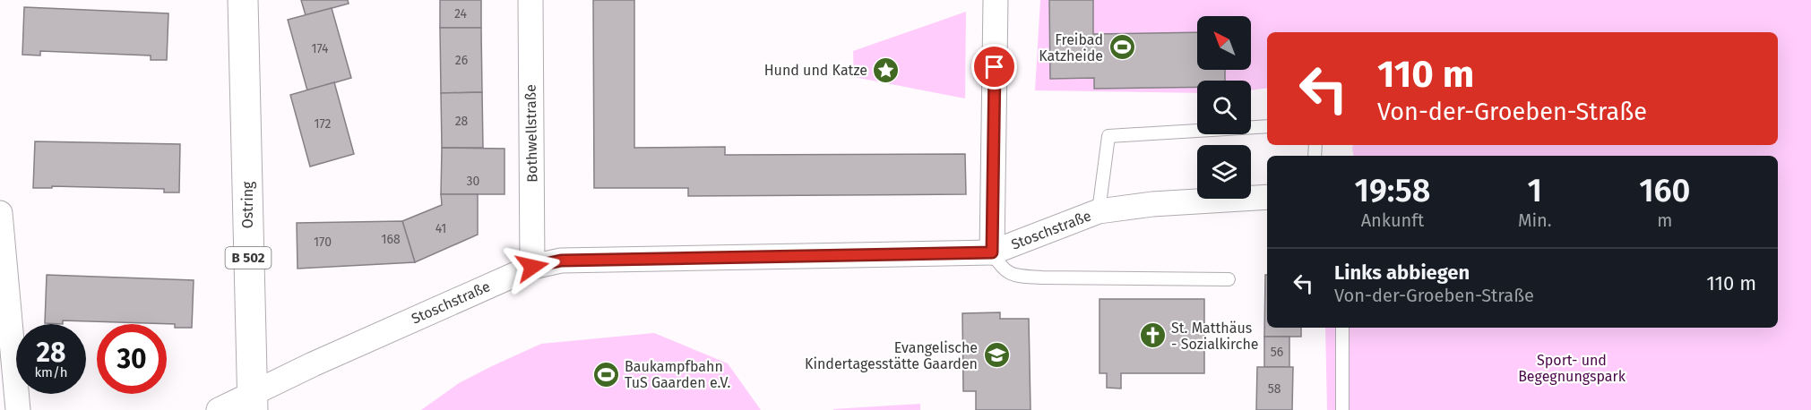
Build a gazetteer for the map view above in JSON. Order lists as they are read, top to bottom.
{
  "streets": {
    "main road": ["Ostring", "B 502"],
    "street": ["Bothwellstraße", "Stoschstraße"]
  },
  "crossings": [
    ["Bothwellstraße", "Stoschstraße"],
    ["Ostring", "Stoschstraße"]
  ],
  "parks": ["Sport- und Begegnungspark"],
  "places": {
    "sports": ["Freibad Katzheide", "Baukampfbahn TuS Gaarden e.V."],
    "place": ["Hund und Katze"],
    "church": ["St. Matthäus - Sozialkirche"],
    "school or university": ["Evangelische Kindertagesstätte Gaarden"]
  },
  "house_numbers": [
    "24",
    "174",
    "26",
    "28",
    "172",
    "30",
    "41",
    "168",
    "170",
    "56",
    "58"
  ],
  "north": "top left",
  "page": {
    "turn": ["110 m", "Von-der-Groeben-Straße"],
    "eta": [
      "19:58",
      "Ankunft",
      "1",
      "Min.",
      "160",
      "m"
    ],
    "list": [
      {
        "name": "Links abbiegen",
        "note": "Von-der-Groeben-Straße",
        "value": "110 m"
      }
    ],
    "speed": "28 km/h",
    "limit": "30"
  }
}
